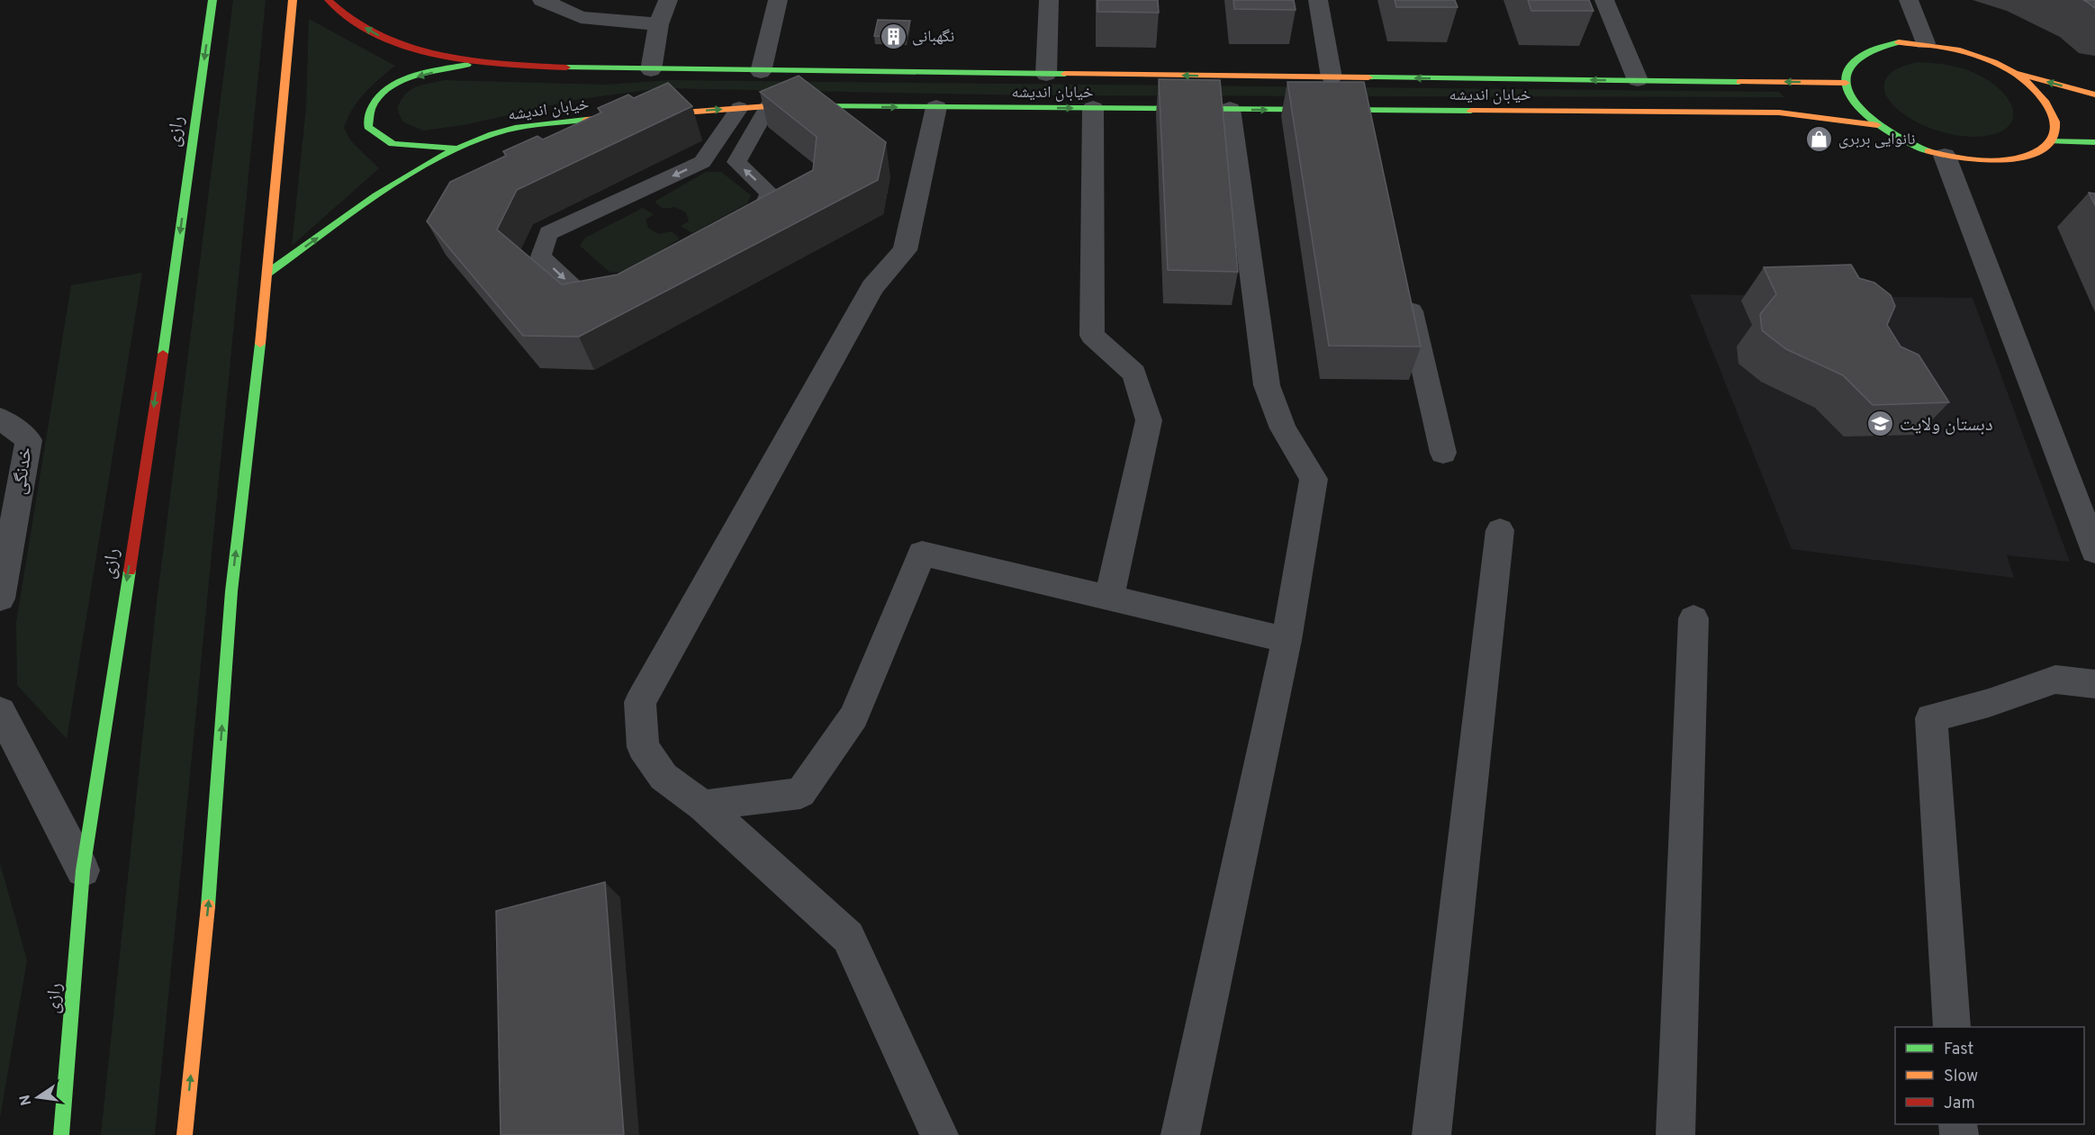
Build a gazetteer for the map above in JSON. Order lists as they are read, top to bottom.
{
  "streets": {
    "street": ["خیابان اندیشه", "رازی", "خدنگی"]
  },
  "places": {
    "building": ["نگهبانی"],
    "shop": ["نانوایی بربری"],
    "school or university": ["دبستان ولایت"]
  },
  "legend": ["Fast", "Slow", "Jam"],
  "north": "left"
}
